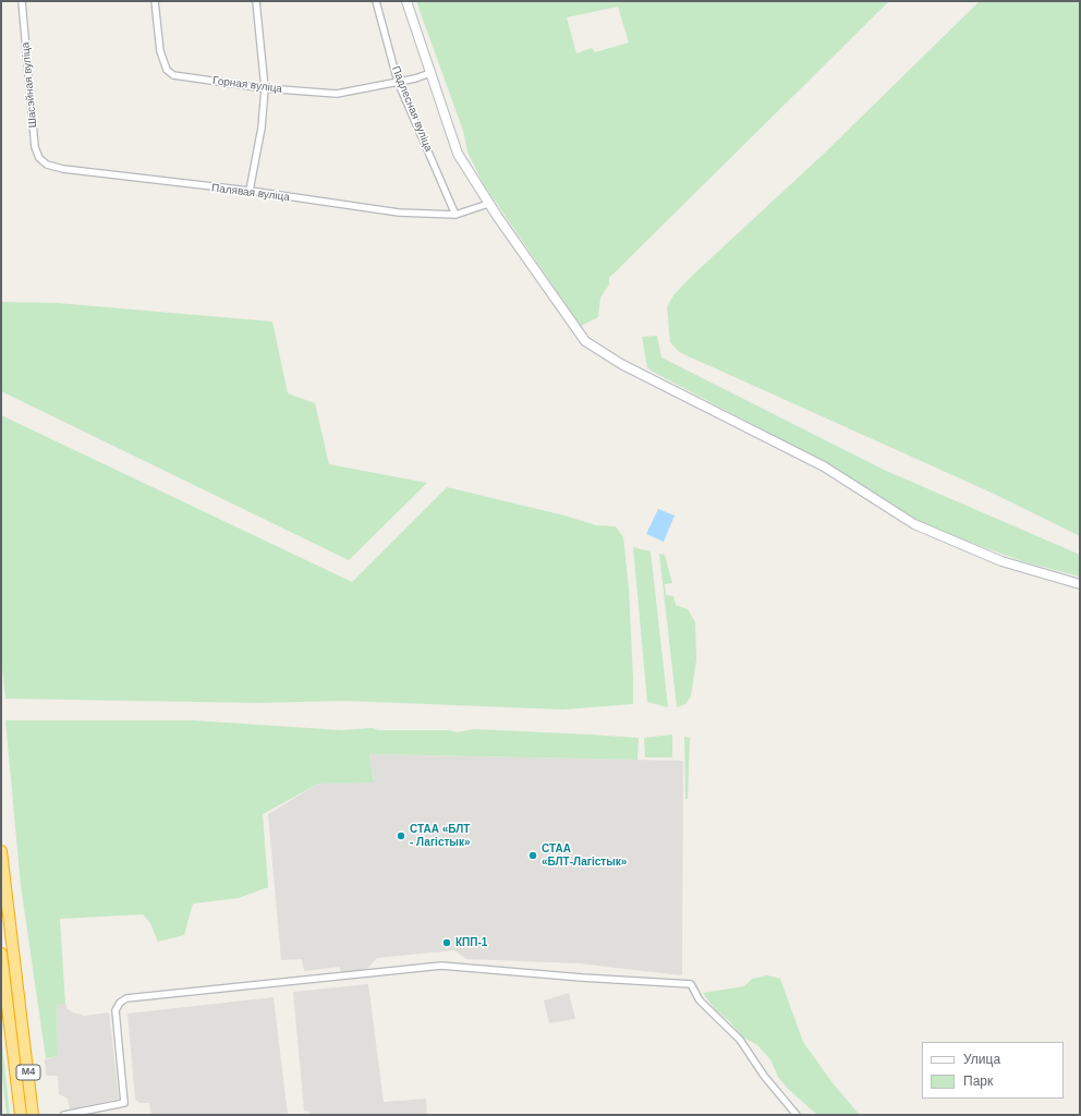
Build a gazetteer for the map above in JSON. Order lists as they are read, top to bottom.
{
  "streets": {
    "highway": ["М4"],
    "street": [
      "Шасэйная вуліца",
      "Горная вуліца",
      "Падлесная вуліца",
      "Палявая вуліца"
    ]
  },
  "crossings": [
    ["Шасэйная вуліца", "Палявая вуліца"],
    ["Горная вуліца", "Падлесная вуліца"],
    ["Падлесная вуліца", "Палявая вуліца"]
  ],
  "places": ["СТАА «БЛТ - Лагістык»", "СТАА «БЛТ-Лагістык»", "КПП-1"],
  "legend": ["Улица", "Парк"]
}
